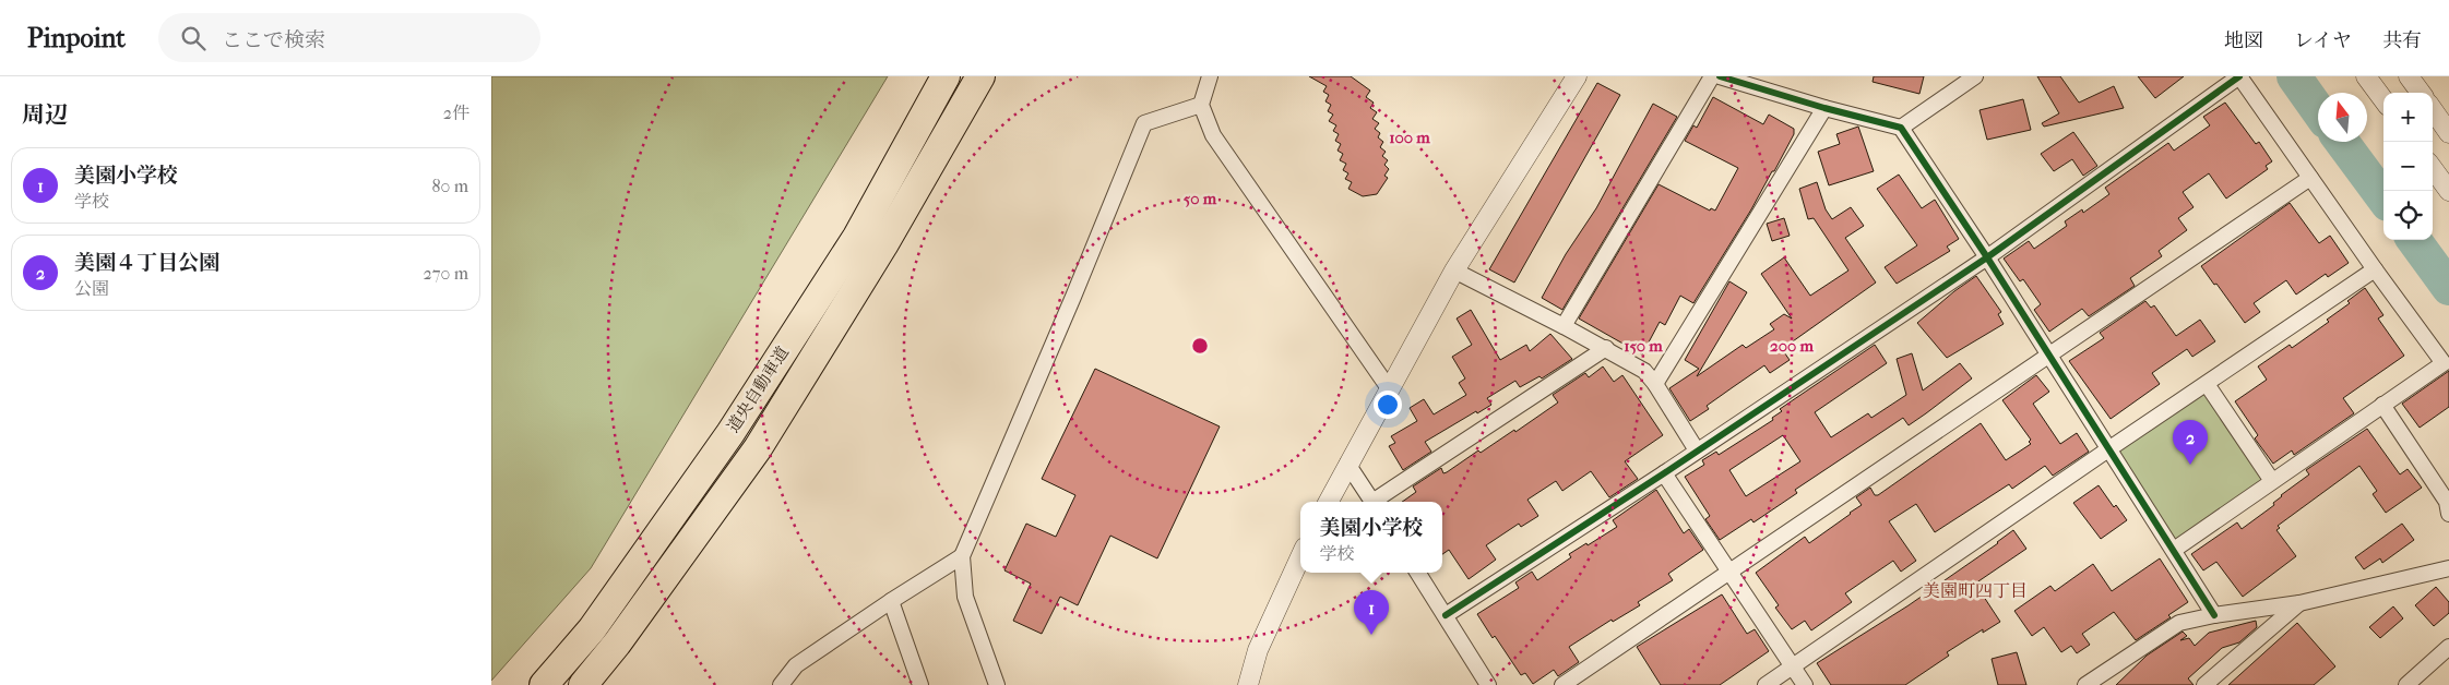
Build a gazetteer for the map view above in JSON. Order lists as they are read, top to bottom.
{
  "streets": {
    "highway": ["道央自動車道"]
  },
  "districts": ["美園町四丁目"],
  "north": "top",
  "page": {
    "header": "Pinpoint",
    "search": "ここで検索",
    "nav": ["地図", "レイヤ", "共有"],
    "heading": ["周辺", "2件"],
    "map_buttons": ["+", "−"],
    "list": [
      {
        "mark": "1",
        "name": "美園小学校",
        "note": "学校",
        "value": "80 m"
      },
      {
        "mark": "2",
        "name": "美園４丁目公園",
        "note": "公園",
        "value": "270 m"
      }
    ],
    "pins": ["2", "1"],
    "popup": ["美園小学校", "学校"]
  },
  "rings": [
    "100 m",
    "50 m",
    "150 m",
    "200 m"
  ]
}
